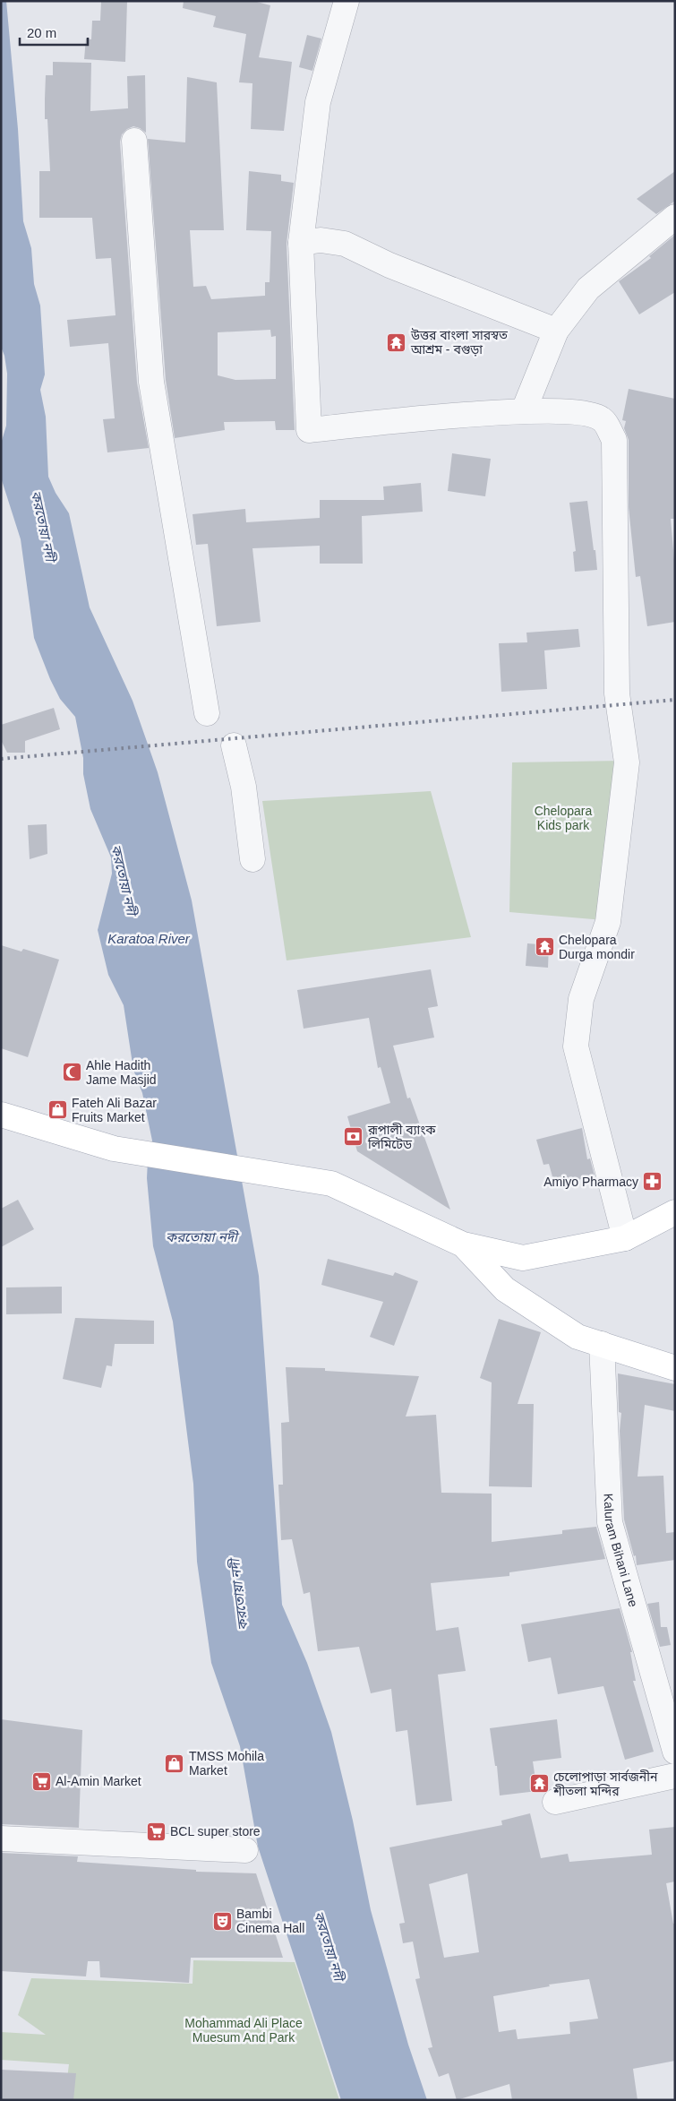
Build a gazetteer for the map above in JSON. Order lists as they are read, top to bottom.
{
  "streets": {
    "street": ["Kaluram Bihani Lane"]
  },
  "water": ["করতোয়া নদী", "Karatoa River"],
  "parks": ["Chelopara Kids park", "Mohammad Ali Place Muesum And Park"],
  "places": {
    "temple": ["উত্তর বাংলা সারস্বত আশ্রম - বগুড়া", "Chelopara Durga mondir", "চেলোপাড়া সার্বজনীন শীতলা মন্দির"],
    "mosque": ["Ahle Hadith Jame Masjid"],
    "shop": ["Fateh Ali Bazar Fruits Market", "TMSS Mohila Market"],
    "bank": ["রূপালী ব্যাংক লিমিটেড"],
    "pharmacy": ["Amiyo Pharmacy"],
    "supermarket": ["Al-Amin Market", "BCL super store"],
    "theatre": ["Bambi Cinema Hall"]
  },
  "scale_bar": "20 m"
}
